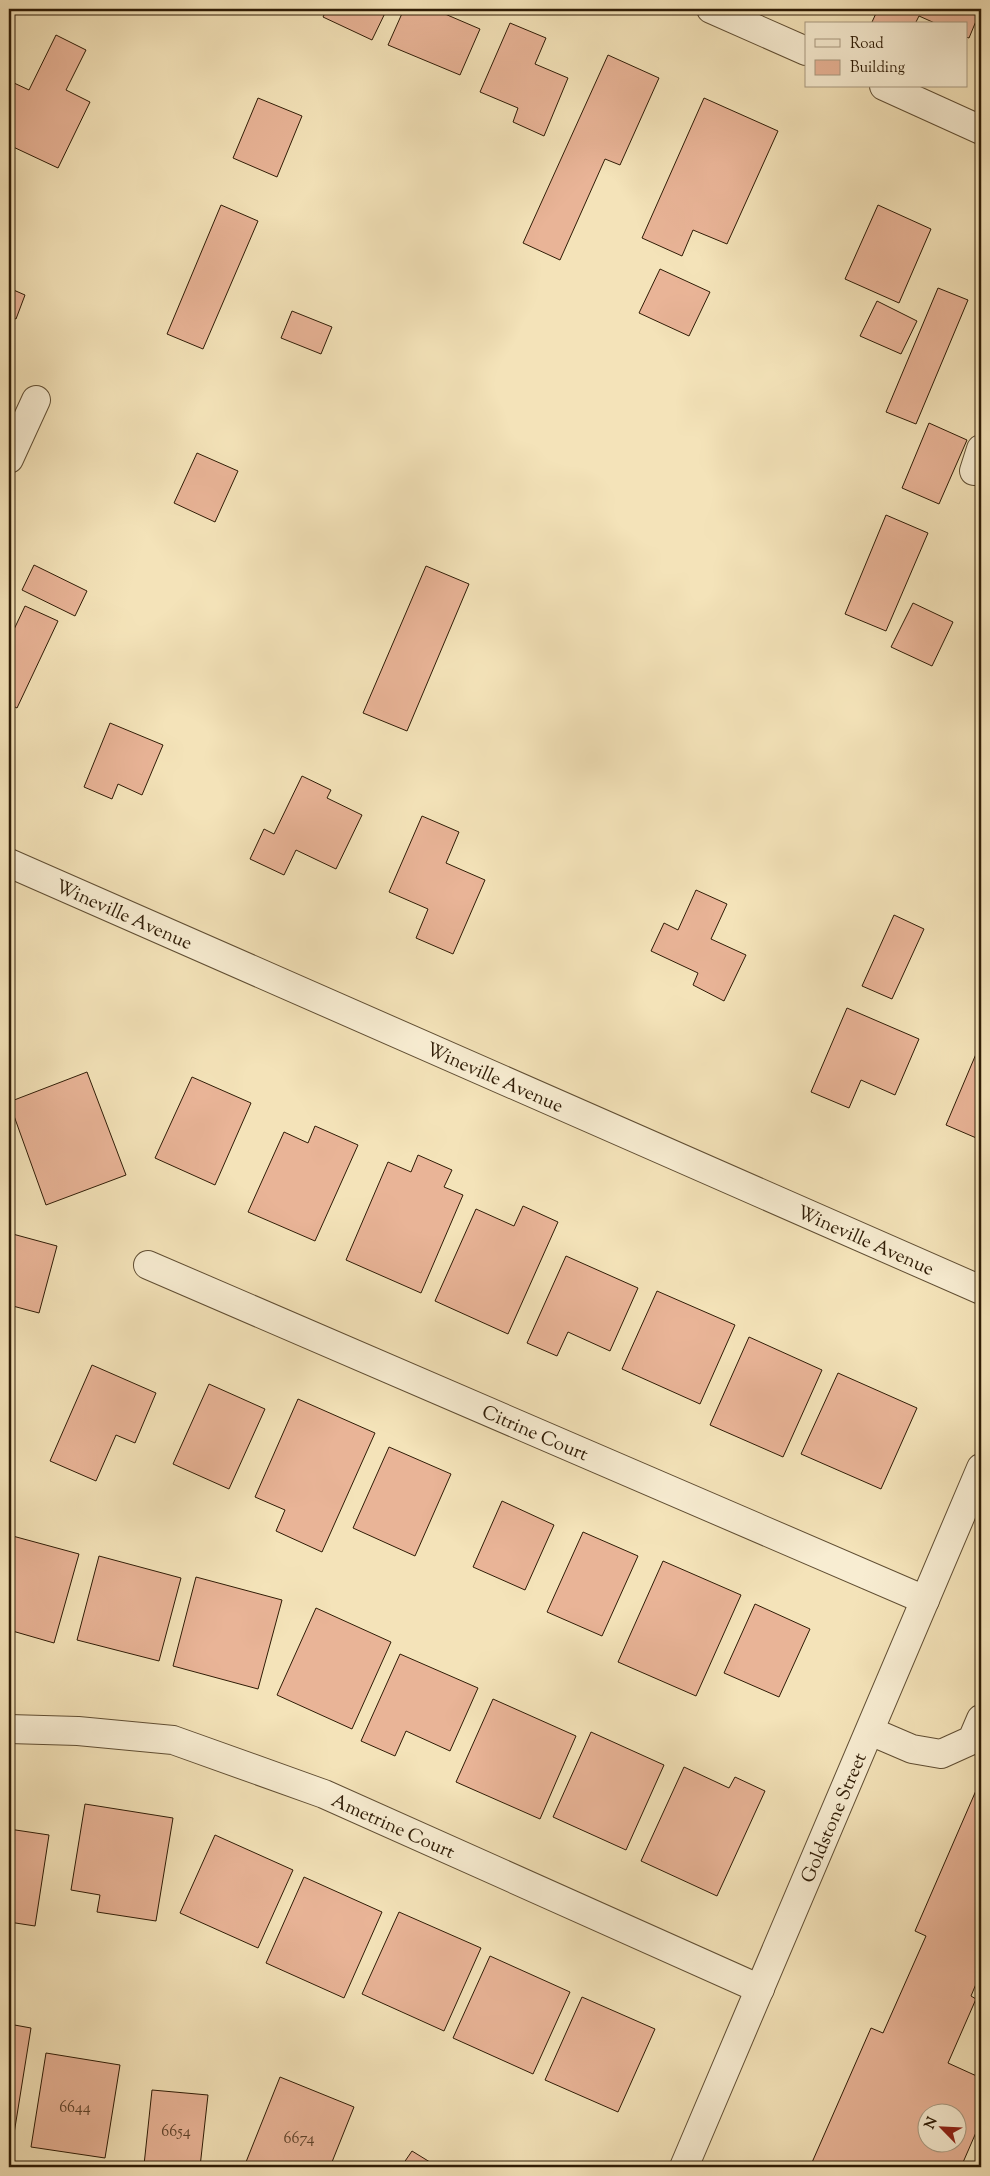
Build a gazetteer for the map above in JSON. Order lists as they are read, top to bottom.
{
  "streets": {
    "street": [
      "Wineville Avenue",
      "Citrine Court",
      "Goldstone Street",
      "Ametrine Court"
    ]
  },
  "crossings": [
    ["Citrine Court", "Goldstone Street"],
    ["Goldstone Street", "Ametrine Court"]
  ],
  "house_numbers": ["6644", "6654", "6674"],
  "legend": ["Road", "Building"],
  "north": "top left"
}
